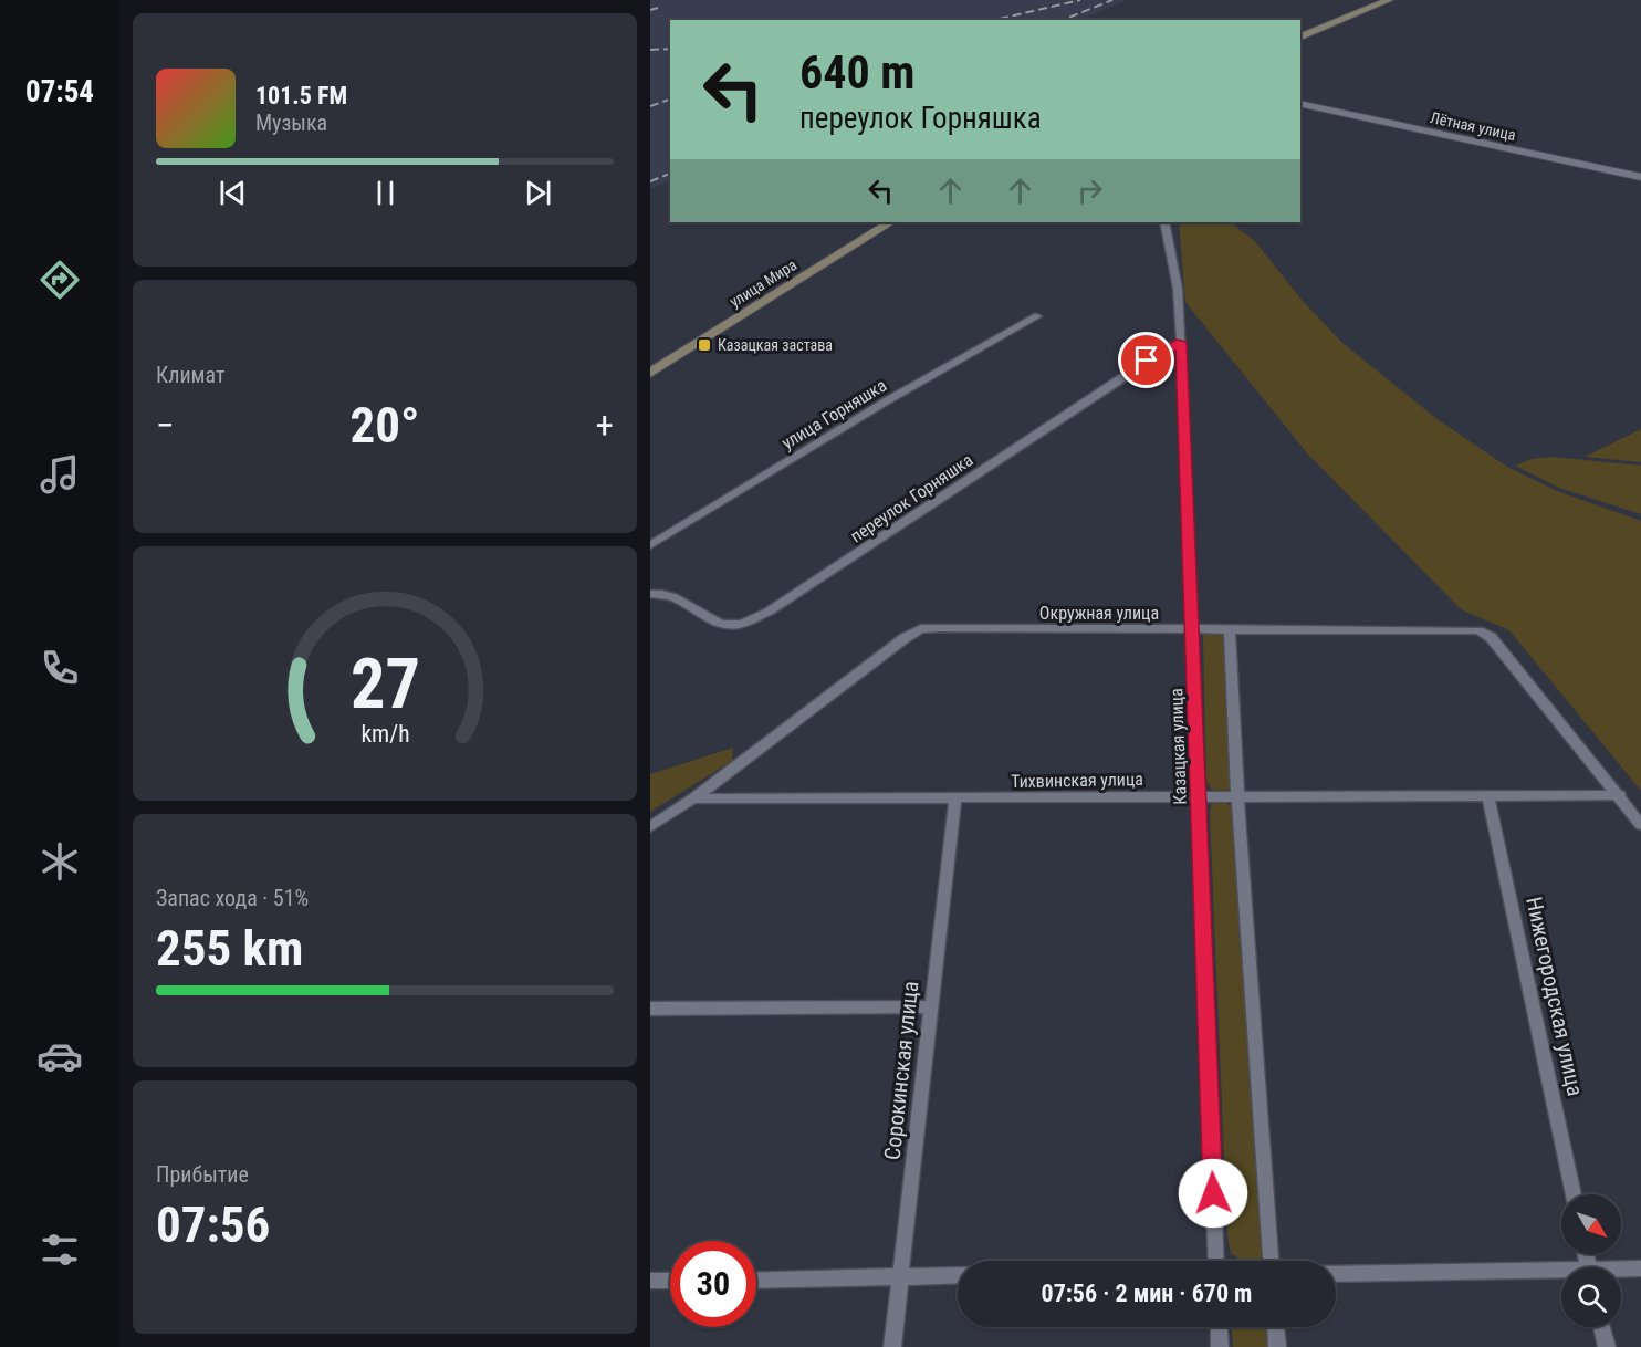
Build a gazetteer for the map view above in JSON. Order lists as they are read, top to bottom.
{
  "streets": {
    "main road": ["улица Мира"],
    "street": [
      "Лётная улица",
      "улица Горняшка",
      "переулок Горняшка",
      "Окружная улица",
      "Казацкая улица",
      "Тихвинская улица",
      "Нижегородская улица",
      "Сорокинская улица"
    ]
  },
  "crossings": [
    ["переулок Горняшка", "Казацкая улица"],
    ["Окружная улица", "Казацкая улица"],
    ["Окружная улица", "Тихвинская улица"],
    ["Казацкая улица", "Тихвинская улица"],
    ["Тихвинская улица", "Нижегородская улица"],
    ["Тихвинская улица", "Сорокинская улица"]
  ],
  "places": {
    "transit": ["Казацкая застава"]
  },
  "north": "bottom right",
  "page": {
    "tabs": "07:54",
    "turn": ["640 m", "переулок Горняшка"],
    "song": ["101.5 FM", "Музыка"],
    "tile": [
      "Климат",
      ["Запас хода · 51%", "255 km"],
      ["Прибытие", "07:56"]
    ],
    "heat": ["−", "20°", "+"],
    "limit": "30",
    "trip": "07:56 · 2 мин · 670 m",
    "gauge": ["27", "km/h"]
  }
}
